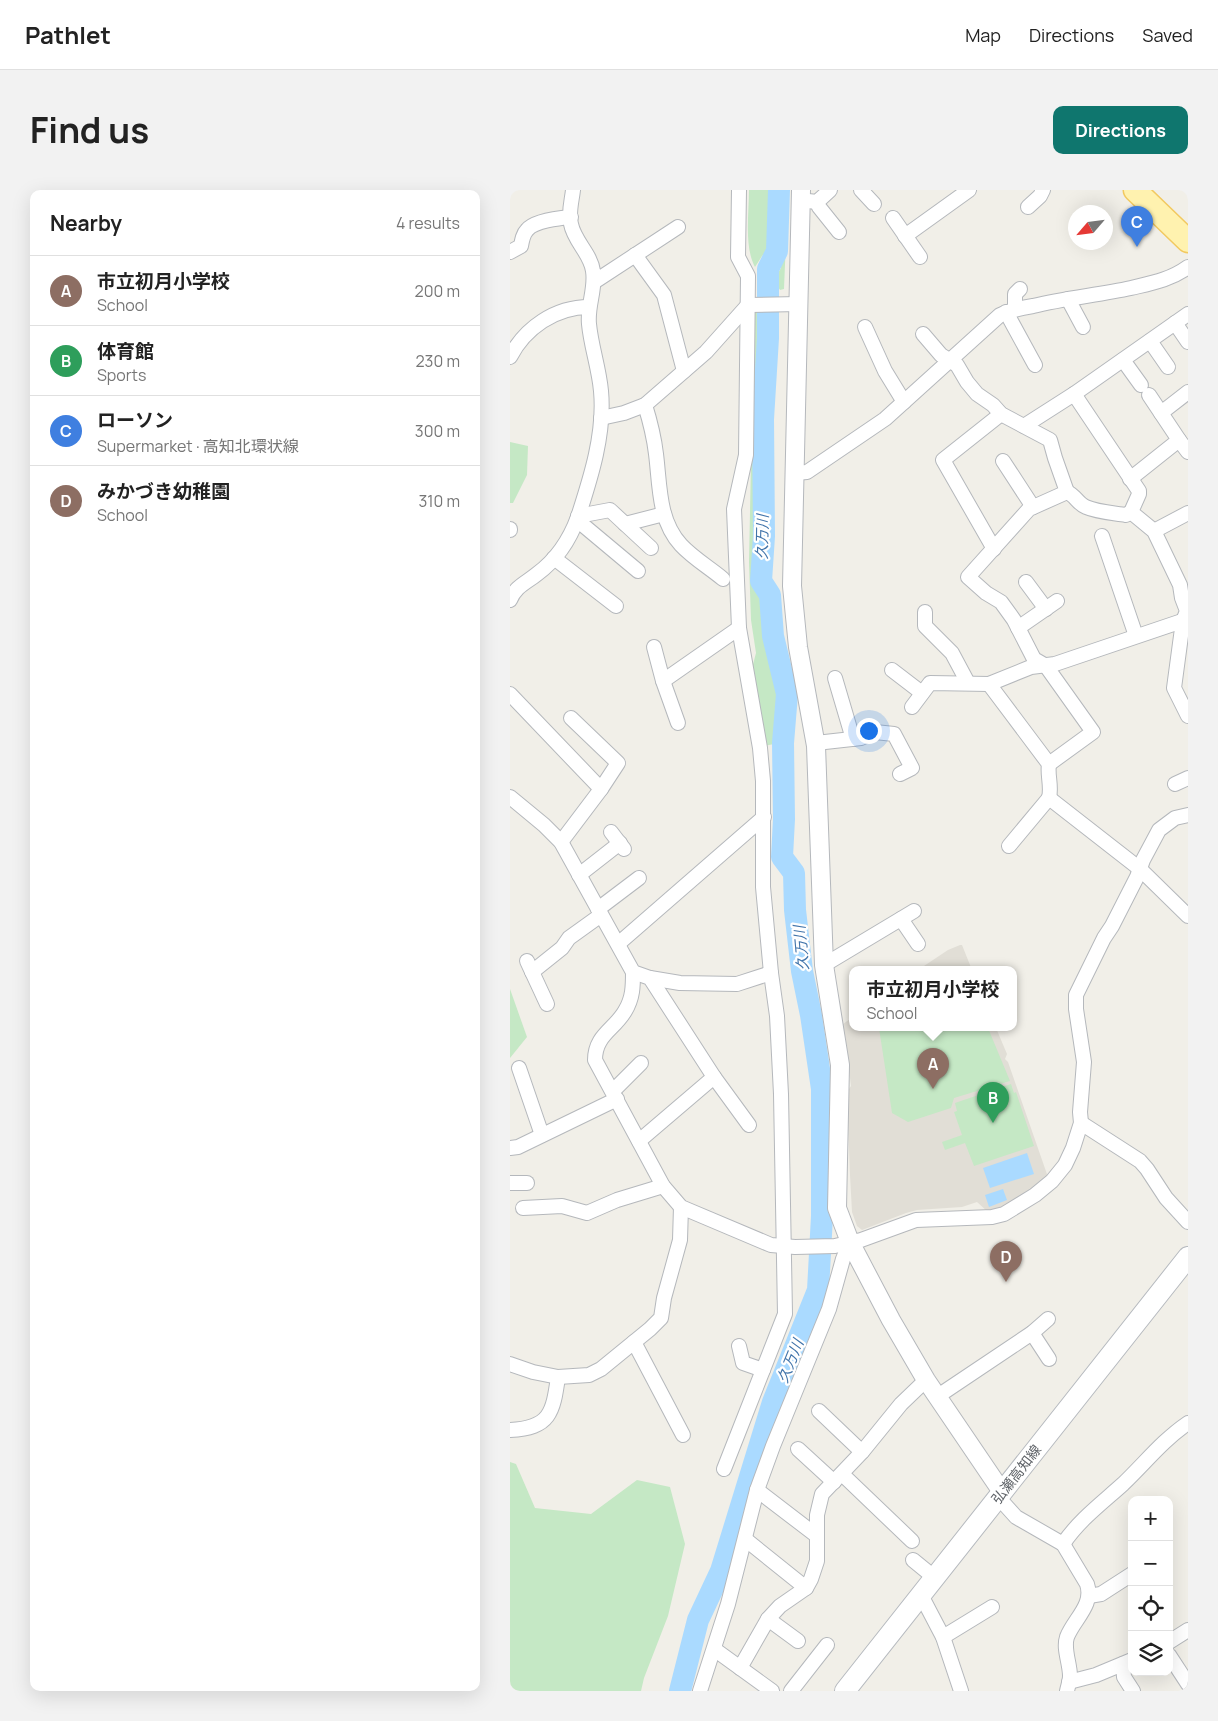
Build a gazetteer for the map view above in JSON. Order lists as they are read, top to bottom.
{
  "streets": {
    "main road": ["弘瀬高知線"]
  },
  "water": ["久万川"],
  "north": "bottom left",
  "page": {
    "header": "Pathlet",
    "nav": ["Map", "Directions", "Saved"],
    "title": "Find us",
    "buttons": "Directions",
    "heading": ["Nearby", "4 results"],
    "pins": [
      "C",
      "A",
      "B",
      "D"
    ],
    "list": [
      {
        "mark": "A",
        "name": "市立初月小学校",
        "note": "School",
        "value": "200 m"
      },
      {
        "mark": "B",
        "name": "体育館",
        "note": "Sports",
        "value": "230 m"
      },
      {
        "mark": "C",
        "name": "ローソン",
        "note": "Supermarket · 高知北環状線",
        "value": "300 m"
      },
      {
        "mark": "D",
        "name": "みかづき幼稚園",
        "note": "School",
        "value": "310 m"
      }
    ],
    "popup": ["市立初月小学校", "School"],
    "map_buttons": ["+", "−"]
  }
}
